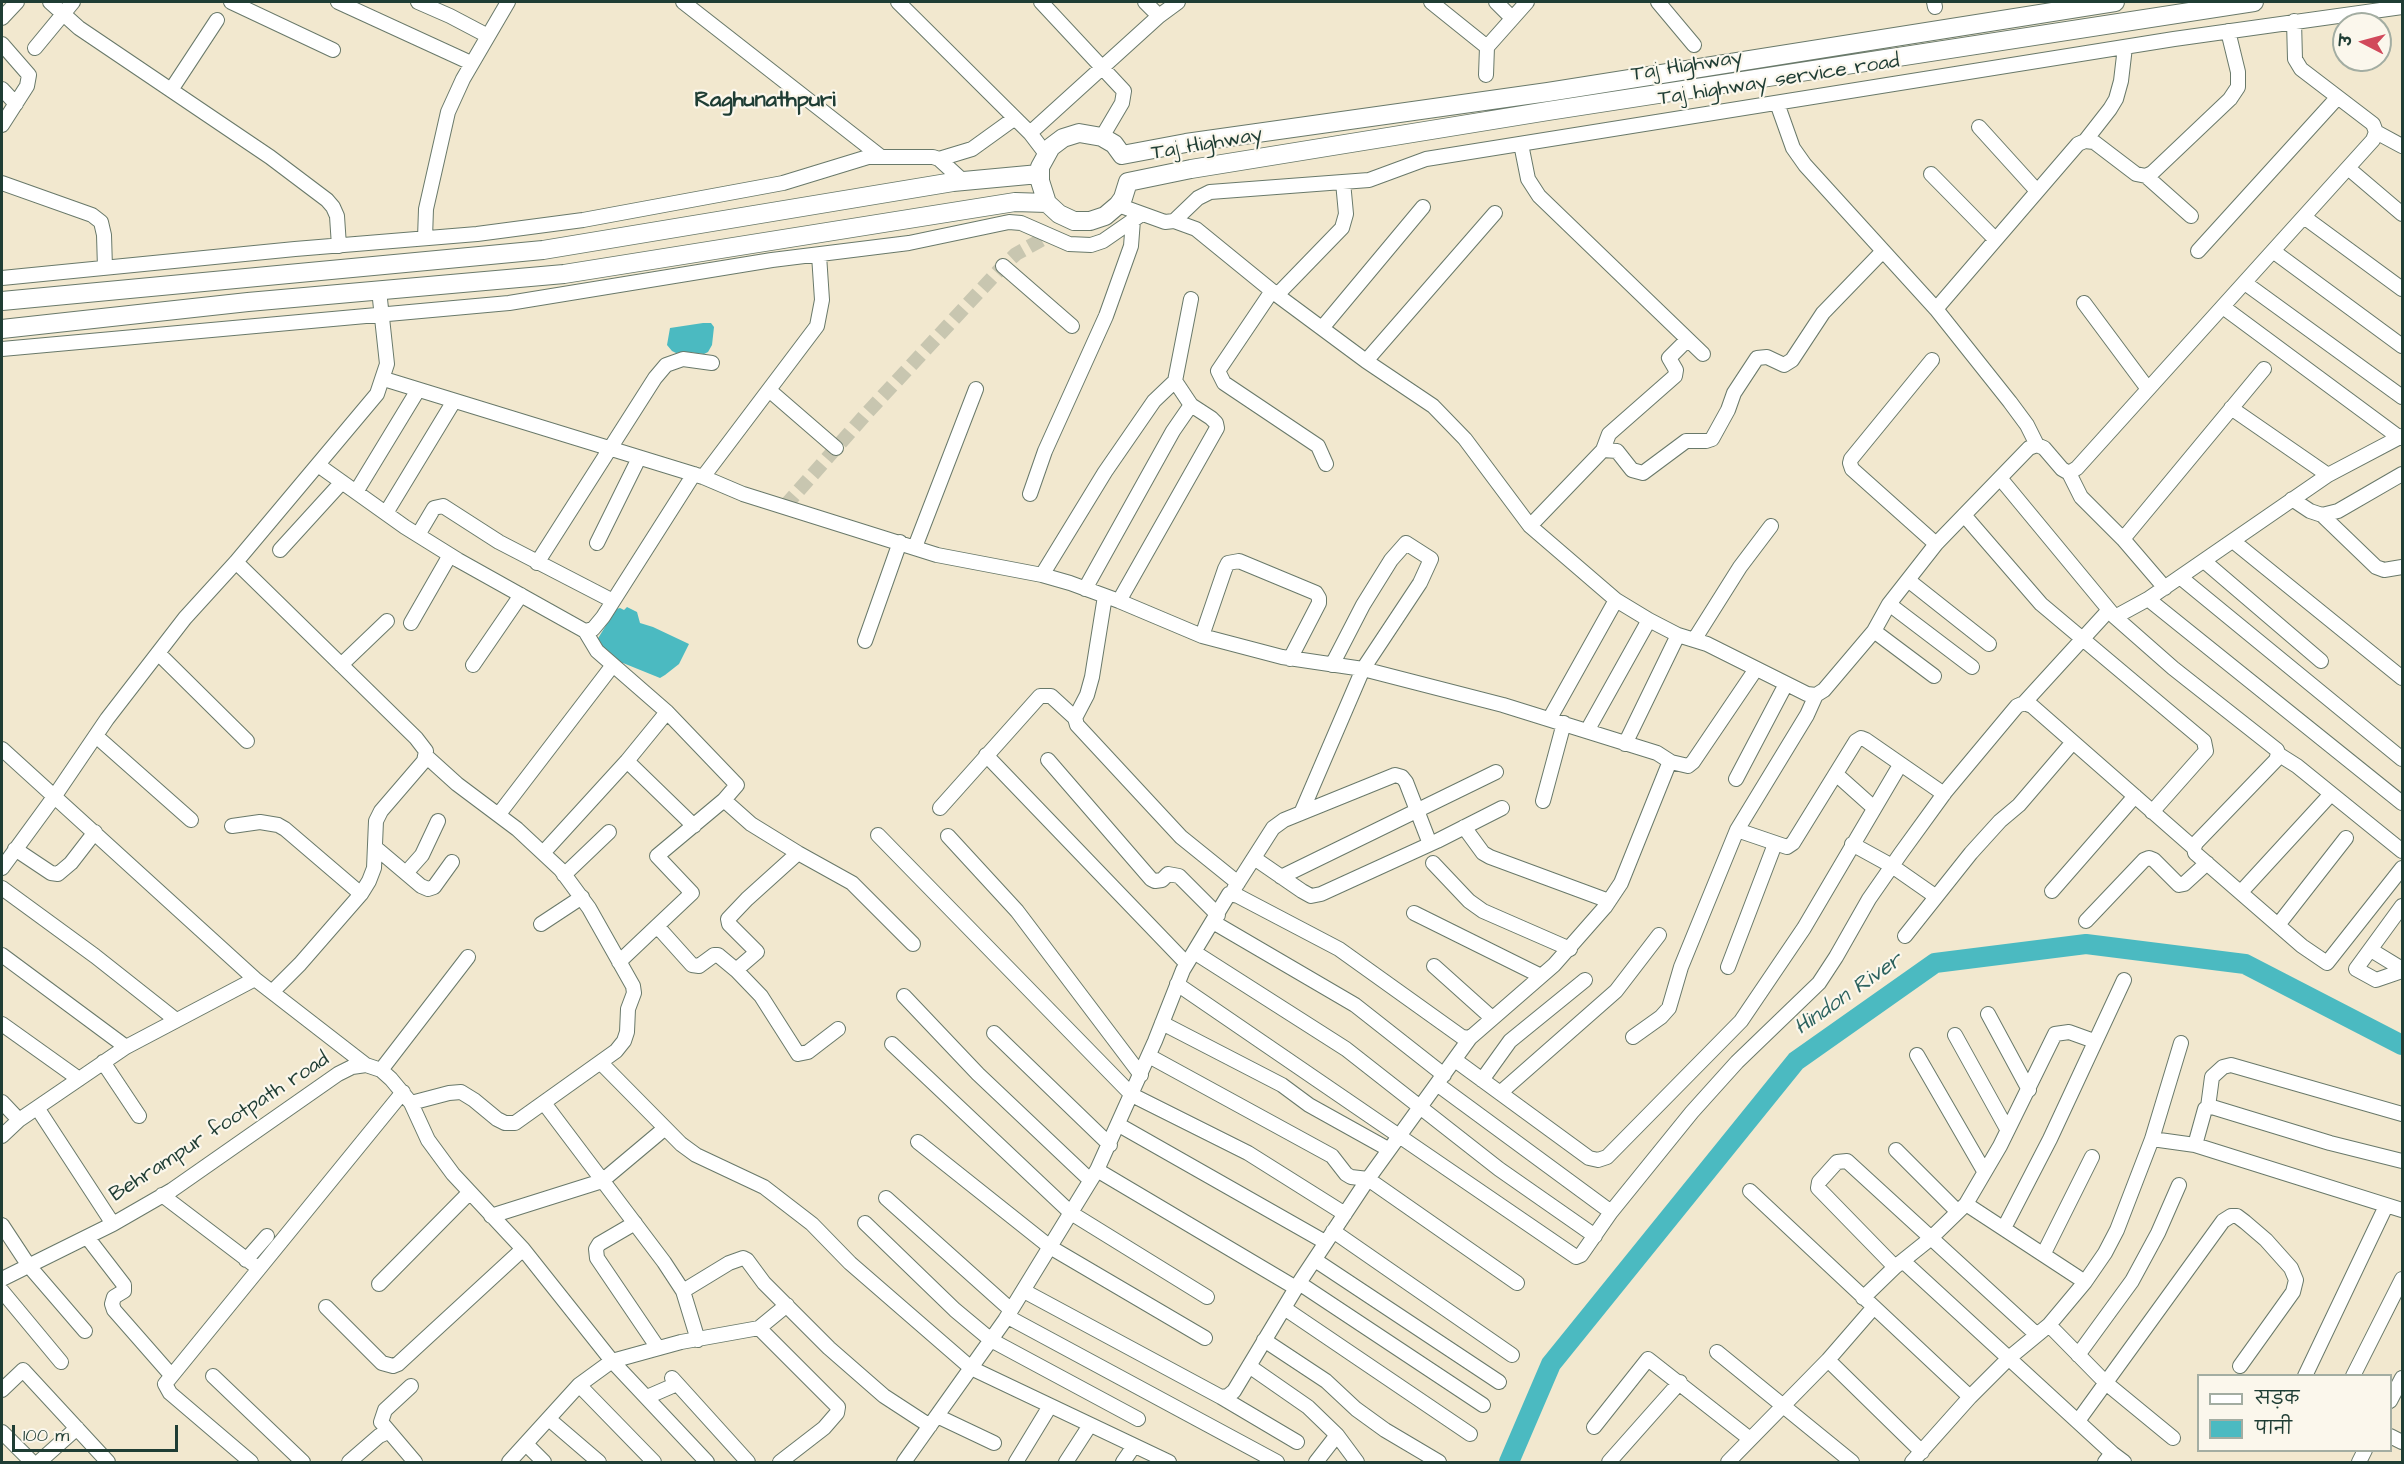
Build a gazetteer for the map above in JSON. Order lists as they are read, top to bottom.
{
  "streets": {
    "main road": ["Taj Highway"],
    "street": ["Taj highway service road", "Behrampur footpath road"]
  },
  "districts": ["Raghunathpuri"],
  "water": ["Hindon River"],
  "legend": ["सड़क", "पानी"],
  "scale_bar": "100 m",
  "north": "left"
}
